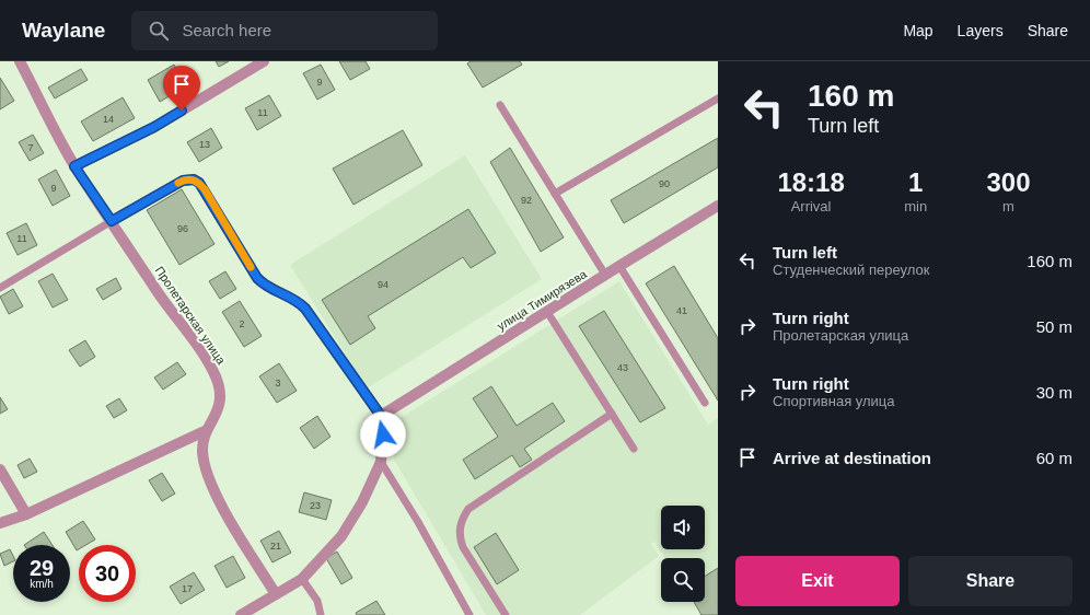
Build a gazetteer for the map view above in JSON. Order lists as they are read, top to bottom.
{
  "streets": {
    "street": ["улица Тимирязева", "Пролетарская улица"]
  },
  "house_numbers": [
    "9",
    "11",
    "14",
    "13",
    "7",
    "90",
    "9",
    "92",
    "96",
    "11",
    "94",
    "41",
    "2",
    "43",
    "3",
    "23",
    "21",
    "17"
  ],
  "page": {
    "header": "Waylane",
    "search": "Search here",
    "nav": ["Map", "Layers", "Share"],
    "turn": ["160 m", "Turn left"],
    "eta": [
      "18:18",
      "Arrival",
      "1",
      "min",
      "300",
      "m"
    ],
    "list": [
      {
        "name": "Turn left",
        "note": "Студенческий переулок",
        "value": "160 m"
      },
      {
        "name": "Turn right",
        "note": "Пролетарская улица",
        "value": "50 m"
      },
      {
        "name": "Turn right",
        "note": "Спортивная улица",
        "value": "30 m"
      },
      {
        "name": "Arrive at destination",
        "value": "60 m"
      }
    ],
    "speed": "29 km/h",
    "limit": "30",
    "buttons": ["Exit", "Share"]
  }
}
